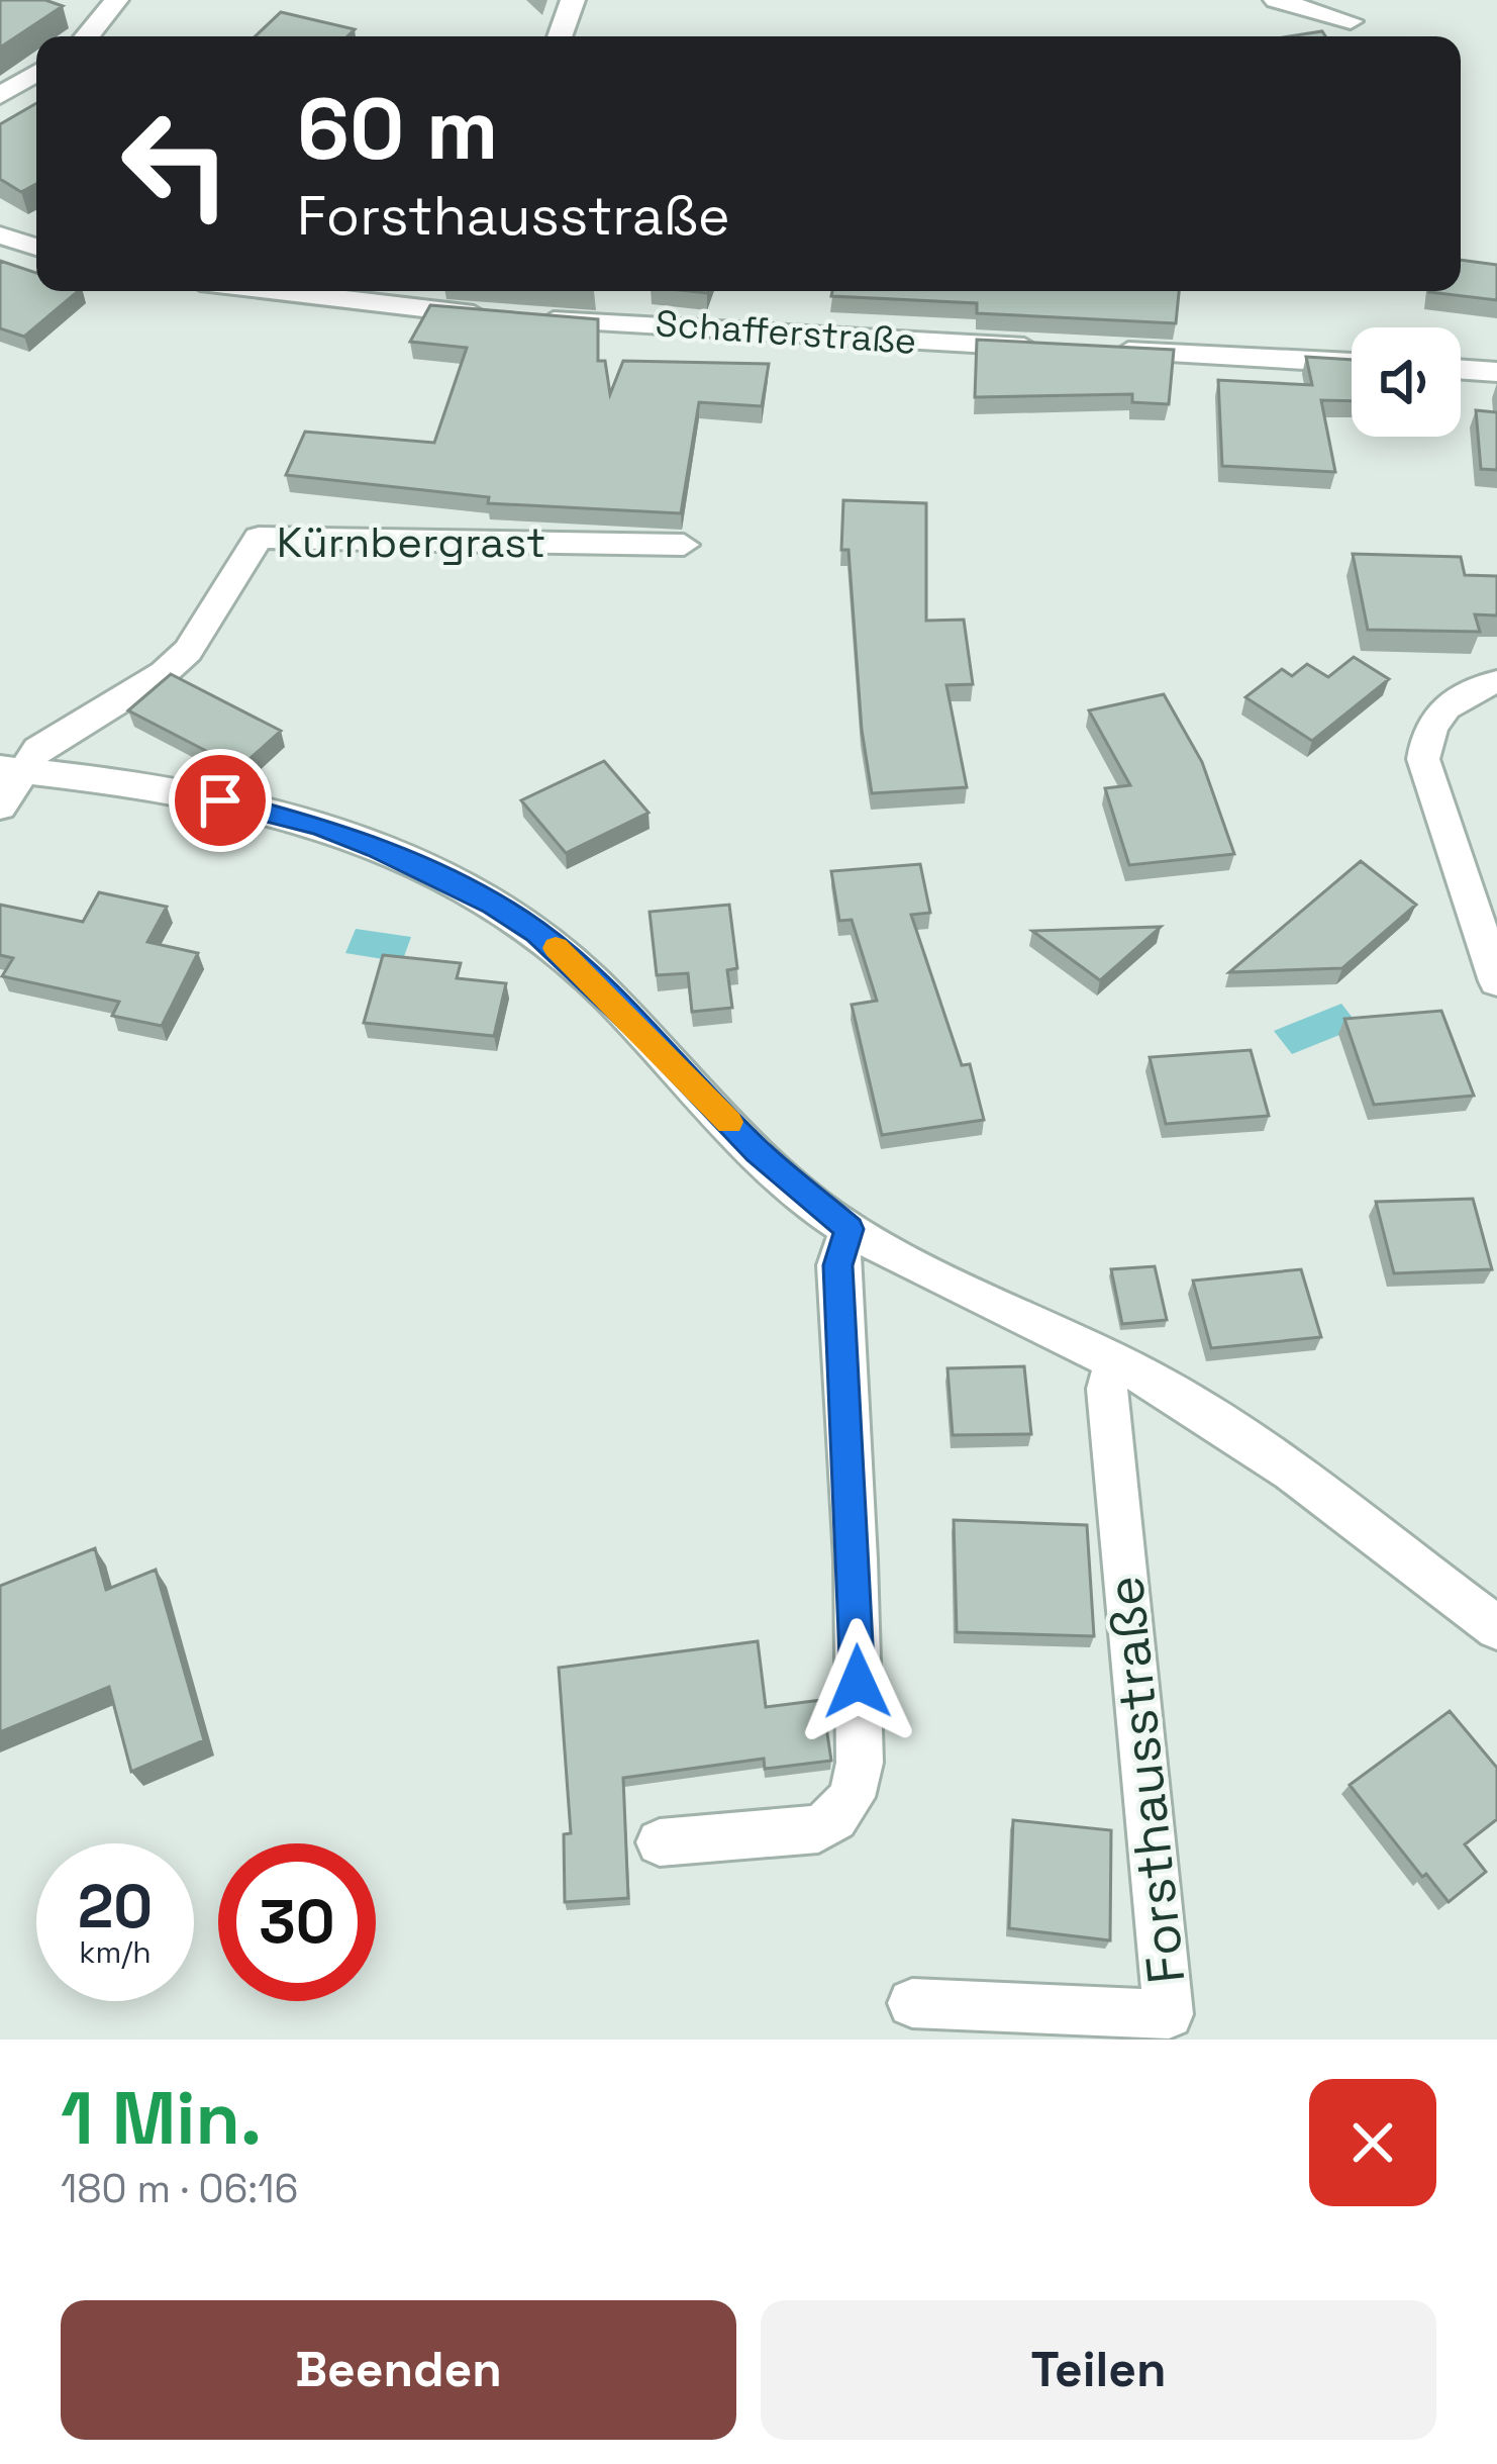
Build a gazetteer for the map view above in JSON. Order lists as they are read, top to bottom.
{
  "streets": {
    "street": ["Schafferstraße", "Kürnbergrast", "Forsthausstraße"]
  },
  "page": {
    "turn": ["60 m", "Forsthausstraße"],
    "speed": "20 km/h",
    "limit": "30",
    "heading": ["1 Min.", "180 m · 06:16"],
    "buttons": ["Beenden", "Teilen"]
  }
}
